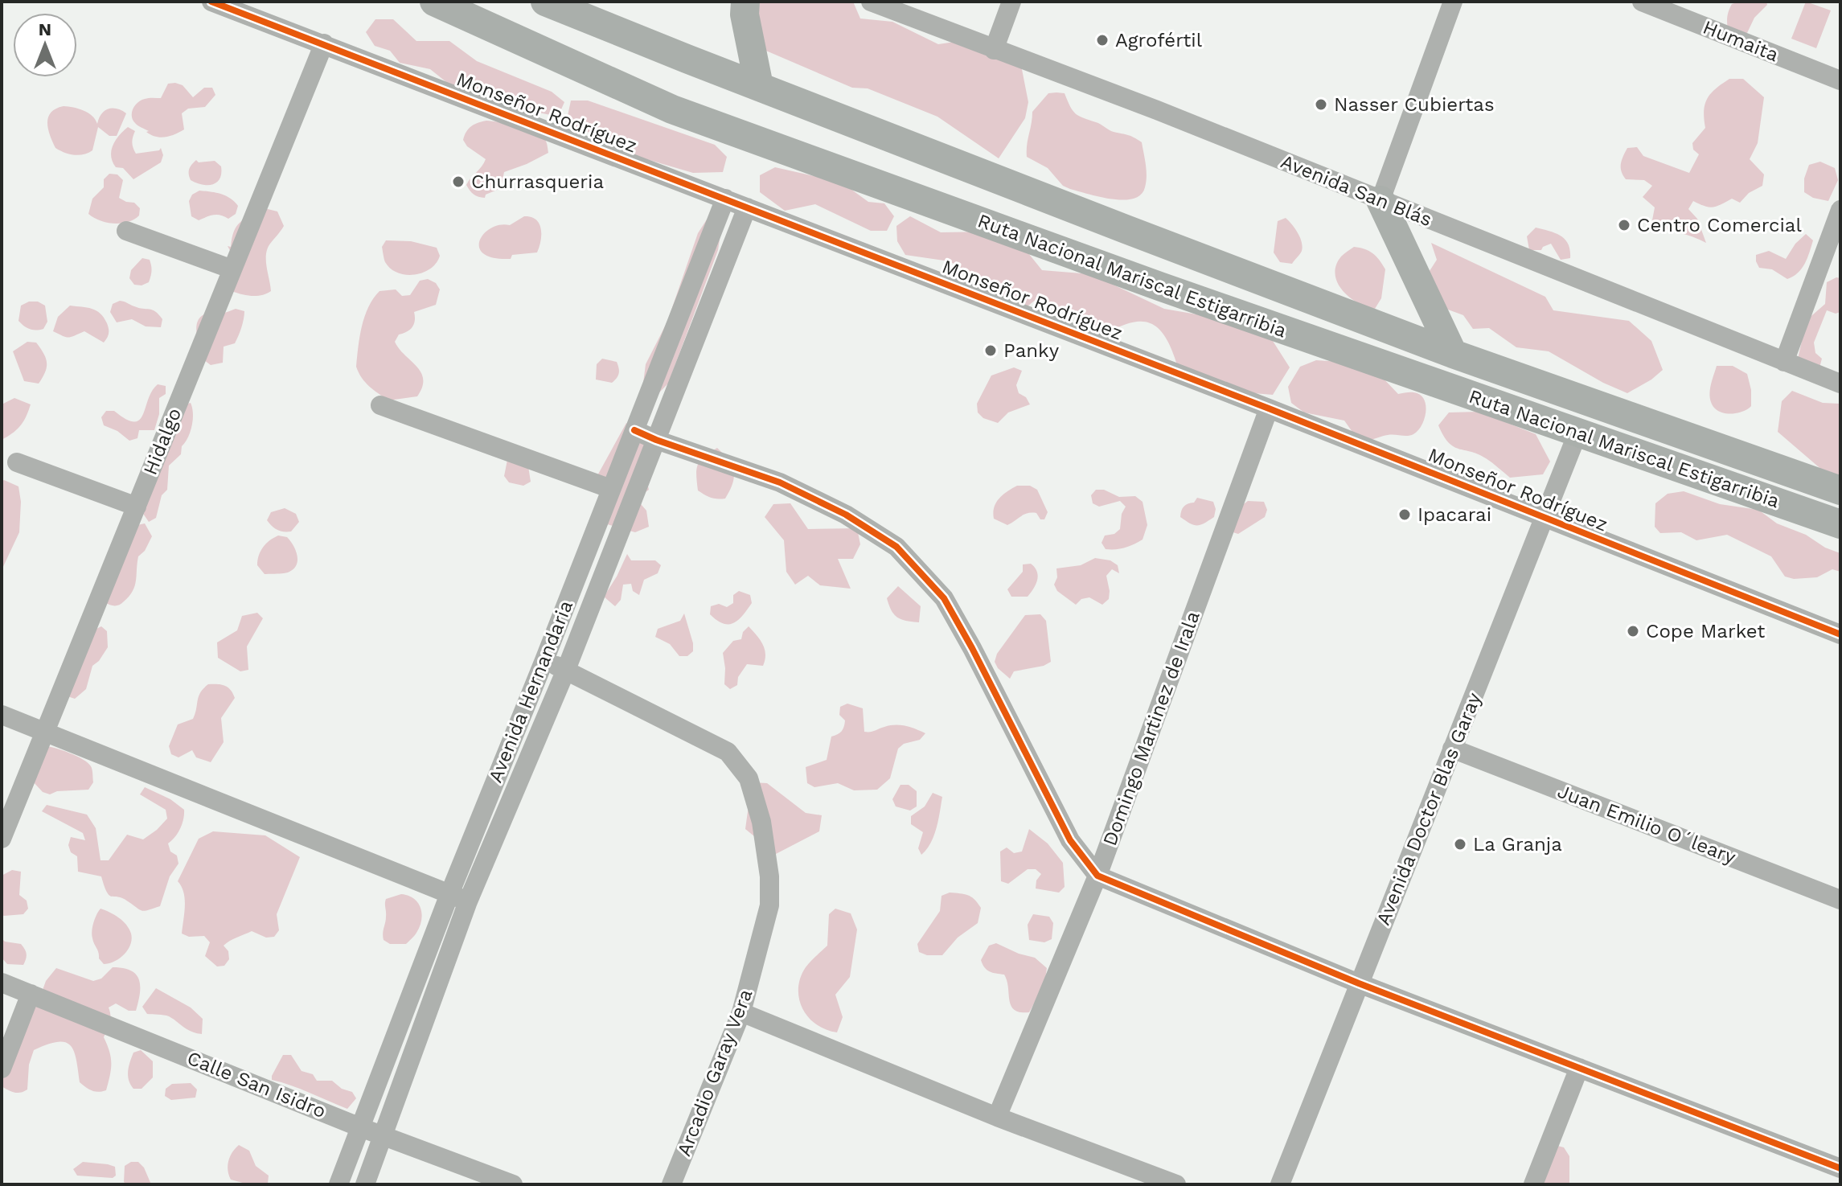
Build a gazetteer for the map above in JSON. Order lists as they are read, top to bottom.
{
  "streets": {
    "highway": ["Ruta Nacional Mariscal Estigarribia"],
    "street": [
      "Humaita",
      "Monseñor Rodríguez",
      "Avenida San Blás",
      "Hidalgo",
      "Avenida Hernandaria",
      "Domingo Martinez de Irala",
      "Avenida Doctor Blas Garay",
      "Juan Emilio O´leary",
      "Arcadio Garay Vera",
      "Calle San Isidro"
    ]
  },
  "crossings": [
    ["Monseñor Rodríguez", "Hidalgo"],
    ["Monseñor Rodríguez", "Avenida Hernandaria"],
    ["Monseñor Rodríguez", "Domingo Martinez de Irala"],
    ["Monseñor Rodríguez", "Avenida Doctor Blas Garay"],
    ["Ruta Nacional Mariscal Estigarribia", "Avenida Doctor Blas Garay"],
    ["Avenida Hernandaria", "Arcadio Garay Vera"],
    ["Avenida Hernandaria", "Calle San Isidro"],
    ["Avenida Doctor Blas Garay", "Juan Emilio O´leary"]
  ],
  "places": [
    "Agrofértil",
    "Nasser Cubiertas",
    "Churrasqueria",
    "Centro Comercial",
    "Panky",
    "Ipacarai",
    "Cope Market",
    "La Granja"
  ],
  "north": "top"
}
